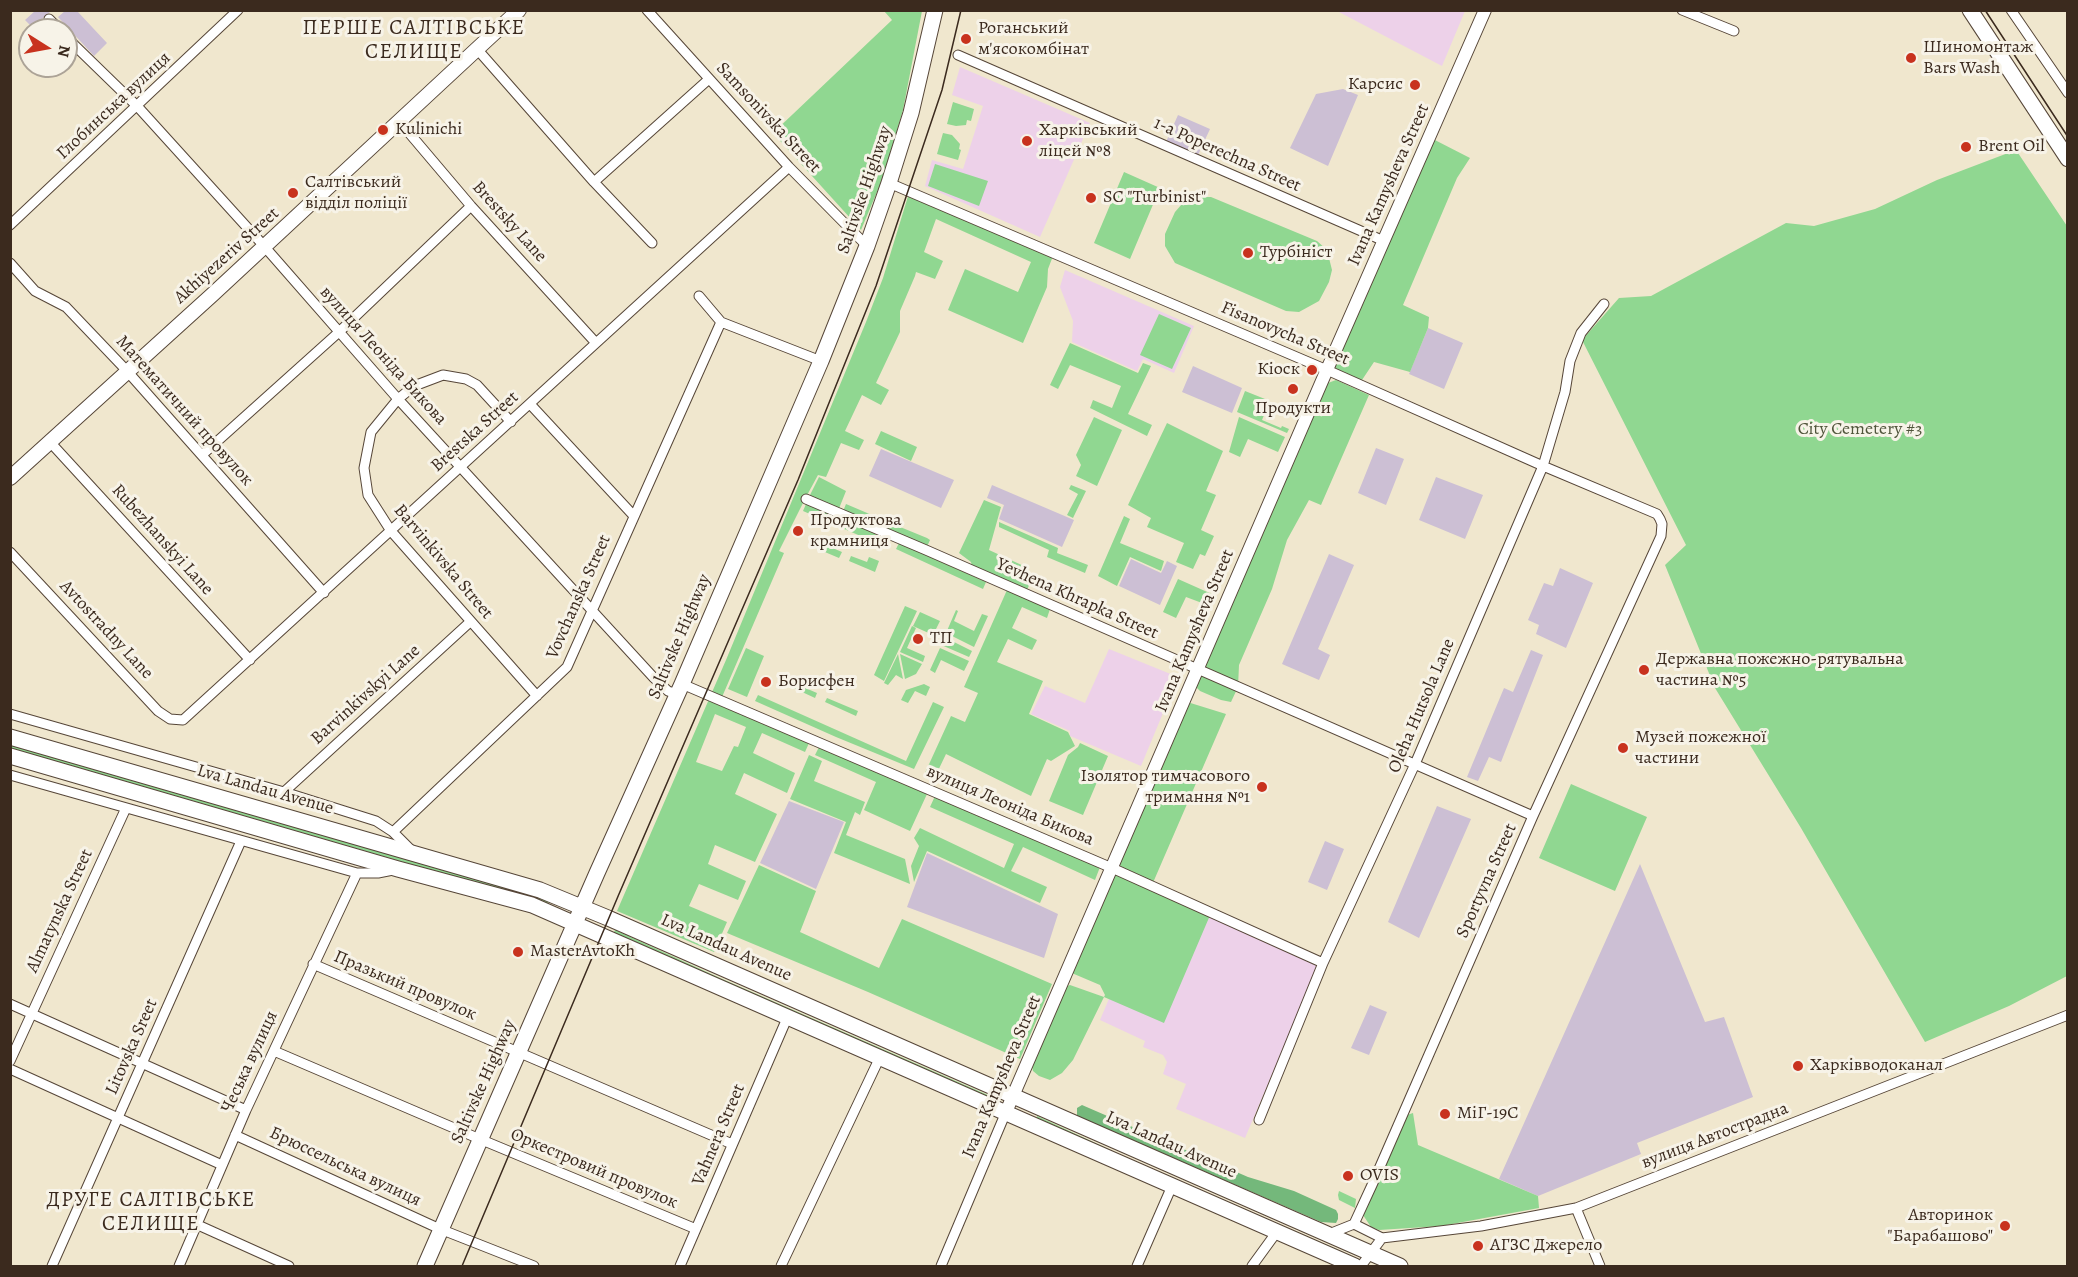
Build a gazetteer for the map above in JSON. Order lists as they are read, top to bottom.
{
  "streets": {
    "main road": ["Saltivske Highway", "Akhiyezeriv Street", "Lva Landau Avenue"],
    "street": [
      "Глобинська вулиця",
      "Samsonivska Street",
      "1-a Poperechna Street",
      "Ivana Kamysheva Street",
      "Brestsky Lane",
      "Fisanovycha Street",
      "вулиця Леоніда Бикова",
      "Математичний провулок",
      "Brestska Street",
      "Rubezhanskyi Lane",
      "Barvinkivska Street",
      "Vovchanska Street",
      "Yevhena Khrapka Street",
      "Avtostradny Lane",
      "Barvinkivskyi Lane",
      "Oleha Hutsola Lane",
      "Sportyvna Street",
      "Almatynska Street",
      "Празький провулок",
      "Litovska Sreet",
      "Чеська вулиця",
      "Vahnera Street",
      "вулиця Автострадна",
      "Брюссельська вулиця",
      "Оркестровий провулок"
    ]
  },
  "crossings": [
    ["Глобинська вулиця", "вулиця Леоніда Бикова"],
    ["Samsonivska Street", "Saltivske Highway"],
    ["Samsonivska Street", "Brestska Street"],
    ["1-a Poperechna Street", "Ivana Kamysheva Street"],
    ["Ivana Kamysheva Street", "Fisanovycha Street"],
    ["Ivana Kamysheva Street", "вулиця Леоніда Бикова"],
    ["Ivana Kamysheva Street", "Yevhena Khrapka Street"],
    ["Ivana Kamysheva Street", "Lva Landau Avenue"],
    ["Saltivske Highway", "Fisanovycha Street"],
    ["Saltivske Highway", "вулиця Леоніда Бикова"],
    ["Saltivske Highway", "Lva Landau Avenue"],
    ["Saltivske Highway", "Празький провулок"],
    ["Saltivske Highway", "Брюссельська вулиця"],
    ["Saltivske Highway", "Оркестровий провулок"],
    ["Brestsky Lane", "Akhiyezeriv Street"],
    ["Brestsky Lane", "Brestska Street"],
    ["Akhiyezeriv Street", "вулиця Леоніда Бикова"],
    ["Akhiyezeriv Street", "Математичний провулок"],
    ["Akhiyezeriv Street", "Rubezhanskyi Lane"],
    ["Fisanovycha Street", "Oleha Hutsola Lane"],
    ["Fisanovycha Street", "Sportyvna Street"],
    ["вулиця Леоніда Бикова", "Brestska Street"],
    ["вулиця Леоніда Бикова", "Barvinkivska Street"],
    ["вулиця Леоніда Бикова", "Vovchanska Street"],
    ["вулиця Леоніда Бикова", "Oleha Hutsola Lane"],
    ["Математичний провулок", "Brestska Street"],
    ["Brestska Street", "Rubezhanskyi Lane"],
    ["Brestska Street", "Barvinkivska Street"],
    ["Brestska Street", "Avtostradny Lane"],
    ["Barvinkivska Street", "Vovchanska Street"],
    ["Barvinkivska Street", "Barvinkivskyi Lane"],
    ["Yevhena Khrapka Street", "Oleha Hutsola Lane"],
    ["Yevhena Khrapka Street", "Sportyvna Street"],
    ["Lva Landau Avenue", "Vahnera Street"],
    ["Празький провулок", "Чеська вулиця"],
    ["Празький провулок", "Vahnera Street"],
    ["Чеська вулиця", "Брюссельська вулиця"],
    ["Чеська вулиця", "Оркестровий провулок"],
    ["Vahnera Street", "Оркестровий провулок"]
  ],
  "districts": ["ПЕРШЕ САЛТІВСЬКЕ СЕЛИЩЕ", "ДРУГЕ САЛТІВСЬКЕ СЕЛИЩЕ"],
  "parks": ["City Cemetery #3"],
  "places": [
    "Роганський м'ясокомбінат",
    "Шиномонтаж Bars Wash",
    "Карсис",
    "Kulinichi",
    "Харківський ліцей №8",
    "Brent Oil",
    "Салтівський відділ поліції",
    "SC \"Turbinist\"",
    "Турбініст",
    "Кіоск",
    "Продукти",
    "Продуктова крамниця",
    "ТП",
    "Державна пожежно-рятувальна частина №5",
    "Борисфен",
    "Музей пожежної частини",
    "Ізолятор тимчасового тримання №1",
    "MasterAvtoKh",
    "Харківводоканал",
    "МіГ-19С",
    "OVIS",
    "Авторинок \"Барабашово\"",
    "АГЗС Джерело"
  ],
  "north": "right"
}
